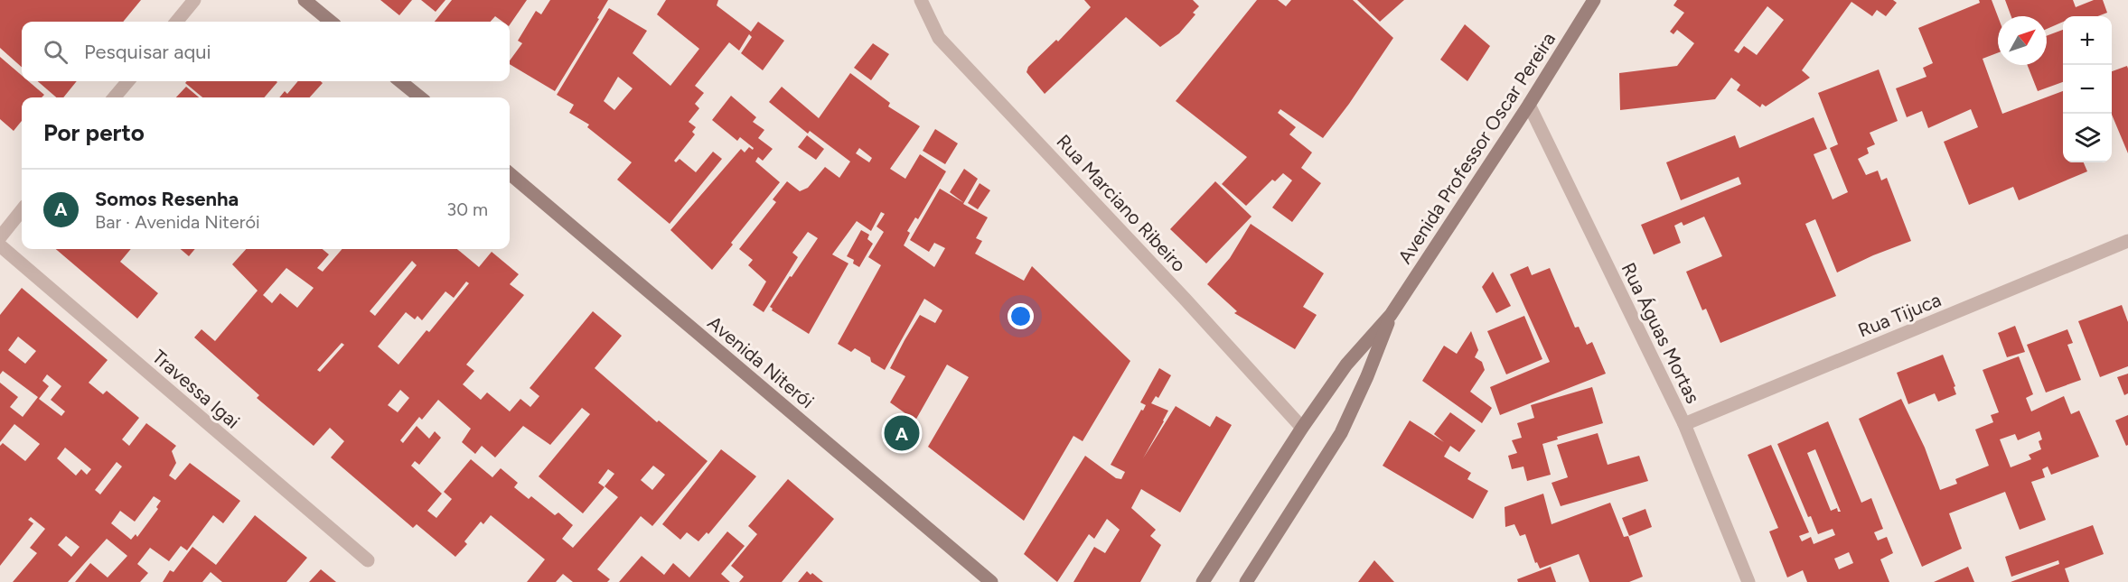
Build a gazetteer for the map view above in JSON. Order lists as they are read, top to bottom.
{
  "streets": {
    "main road": ["Avenida Professor Oscar Pereira", "Avenida Niterói"],
    "street": [
      "Rua Marciano Ribeiro",
      "Rua Tijuca",
      "Rua Águas Mortas",
      "Travessa Igai"
    ]
  },
  "crossings": [
    ["Avenida Professor Oscar Pereira", "Rua Marciano Ribeiro"],
    ["Avenida Professor Oscar Pereira", "Rua Águas Mortas"],
    ["Rua Tijuca", "Rua Águas Mortas"]
  ],
  "north": "top right",
  "page": {
    "map_buttons": ["+", "−"],
    "search": "Pesquisar aqui",
    "heading": "Por perto",
    "list": [
      {
        "mark": "A",
        "name": "Somos Resenha",
        "note": "Bar · Avenida Niterói",
        "value": "30 m"
      }
    ],
    "pins": "A"
  }
}
